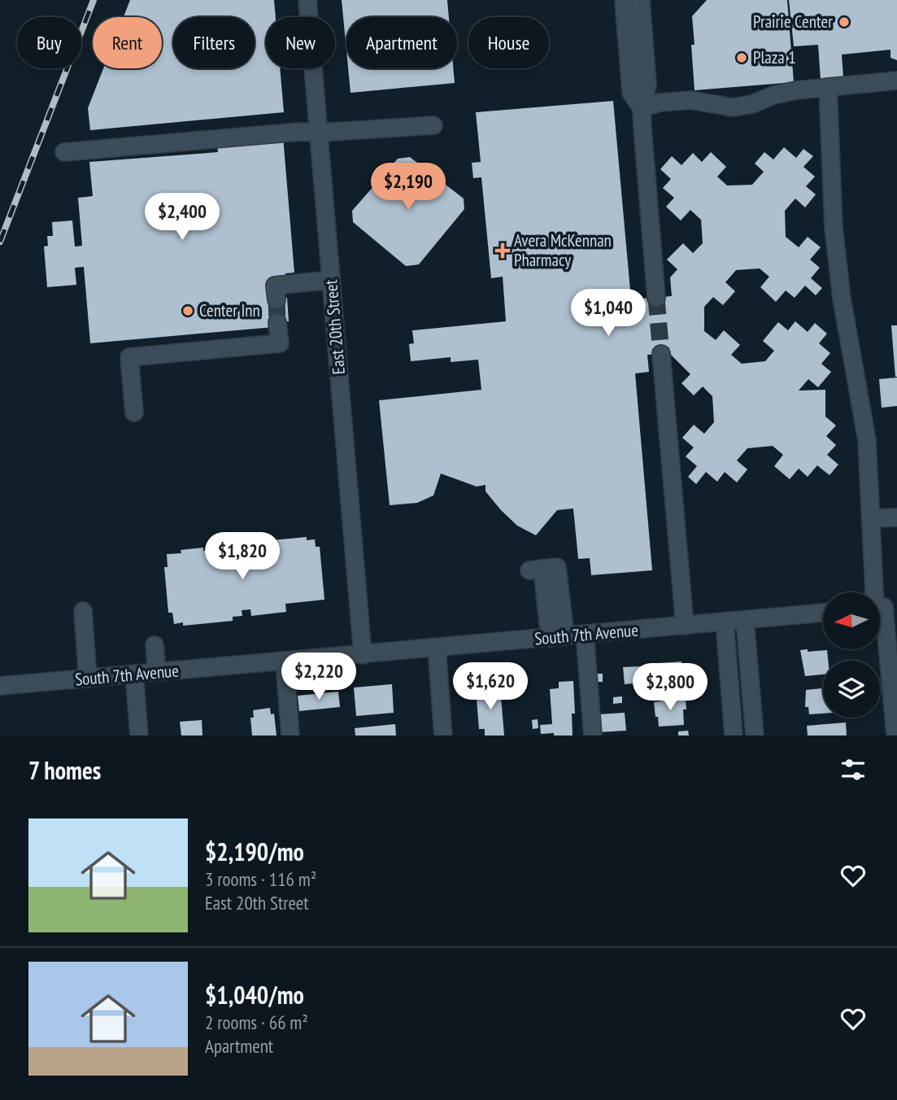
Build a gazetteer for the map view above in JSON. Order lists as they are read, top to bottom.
{
  "streets": {
    "street": ["East 20th Street", "South 7th Avenue"]
  },
  "crossings": [
    ["East 20th Street", "South 7th Avenue"]
  ],
  "places": {
    "other": ["Prairie Center", "Plaza 1", "Center Inn"],
    "health": ["Avera McKennan Pharmacy"]
  },
  "north": "left",
  "page": {
    "chip": [
      "Buy",
      "Rent",
      "Filters",
      "New",
      "Apartment",
      "House"
    ],
    "price": [
      "$2,190",
      "$2,400",
      "$1,040",
      "$1,820",
      "$2,220",
      "$1,620",
      "$2,800"
    ],
    "heading": "7 homes",
    "list": [
      {
        "name": "$2,190/mo",
        "note": "3 rooms · 116 m² · East 20th Street"
      },
      {
        "name": "$1,040/mo",
        "note": "2 rooms · 66 m² · Apartment"
      }
    ]
  }
}
